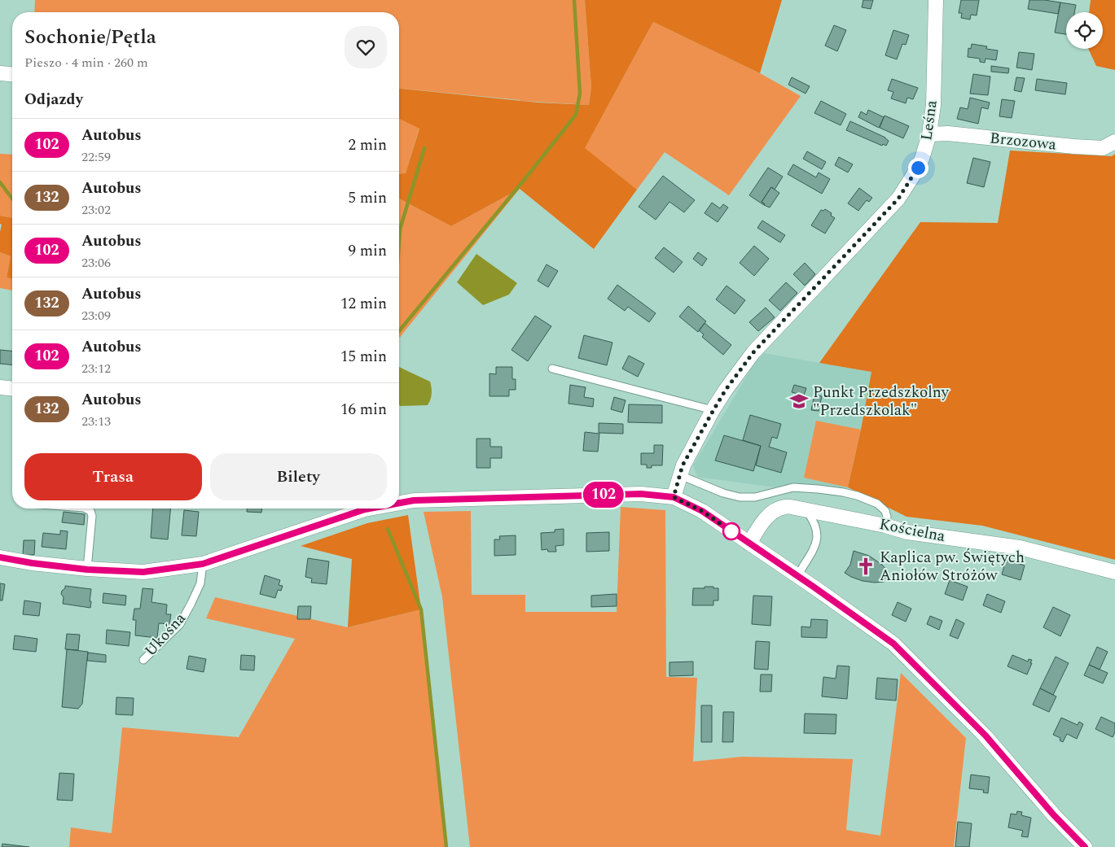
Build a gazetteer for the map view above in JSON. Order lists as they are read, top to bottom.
{
  "streets": {
    "street": ["Leśna", "Brzozowa", "Kościelna"],
    "lane": ["Ukośna"]
  },
  "crossings": [
    ["Leśna", "Brzozowa"]
  ],
  "places": {
    "school or university": ["Punkt Przedszkolny \"Przedszkolak\""],
    "church": ["Kaplica pw. Świętych Aniołów Stróżów"]
  },
  "lines": ["bus line 102"],
  "page": {
    "on_map": "102",
    "heading": [
      ["Sochonie/Pętla", "Pieszo · 4 min · 260 m"],
      "Odjazdy"
    ],
    "list": [
      {
        "mark": "102",
        "name": "Autobus",
        "note": "22:59",
        "value": "2 min"
      },
      {
        "mark": "132",
        "name": "Autobus",
        "note": "23:02",
        "value": "5 min"
      },
      {
        "mark": "102",
        "name": "Autobus",
        "note": "23:06",
        "value": "9 min"
      },
      {
        "mark": "132",
        "name": "Autobus",
        "note": "23:09",
        "value": "12 min"
      },
      {
        "mark": "102",
        "name": "Autobus",
        "note": "23:12",
        "value": "15 min"
      },
      {
        "mark": "132",
        "name": "Autobus",
        "note": "23:13",
        "value": "16 min"
      }
    ],
    "buttons": ["Trasa", "Bilety"]
  }
}
